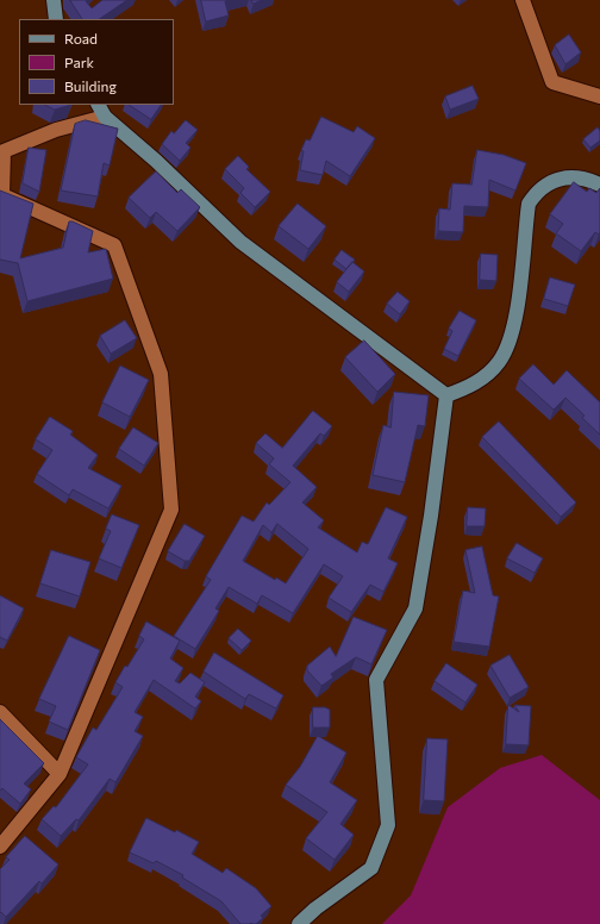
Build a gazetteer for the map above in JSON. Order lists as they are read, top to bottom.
{
  "legend": ["Road", "Park", "Building"]
}
